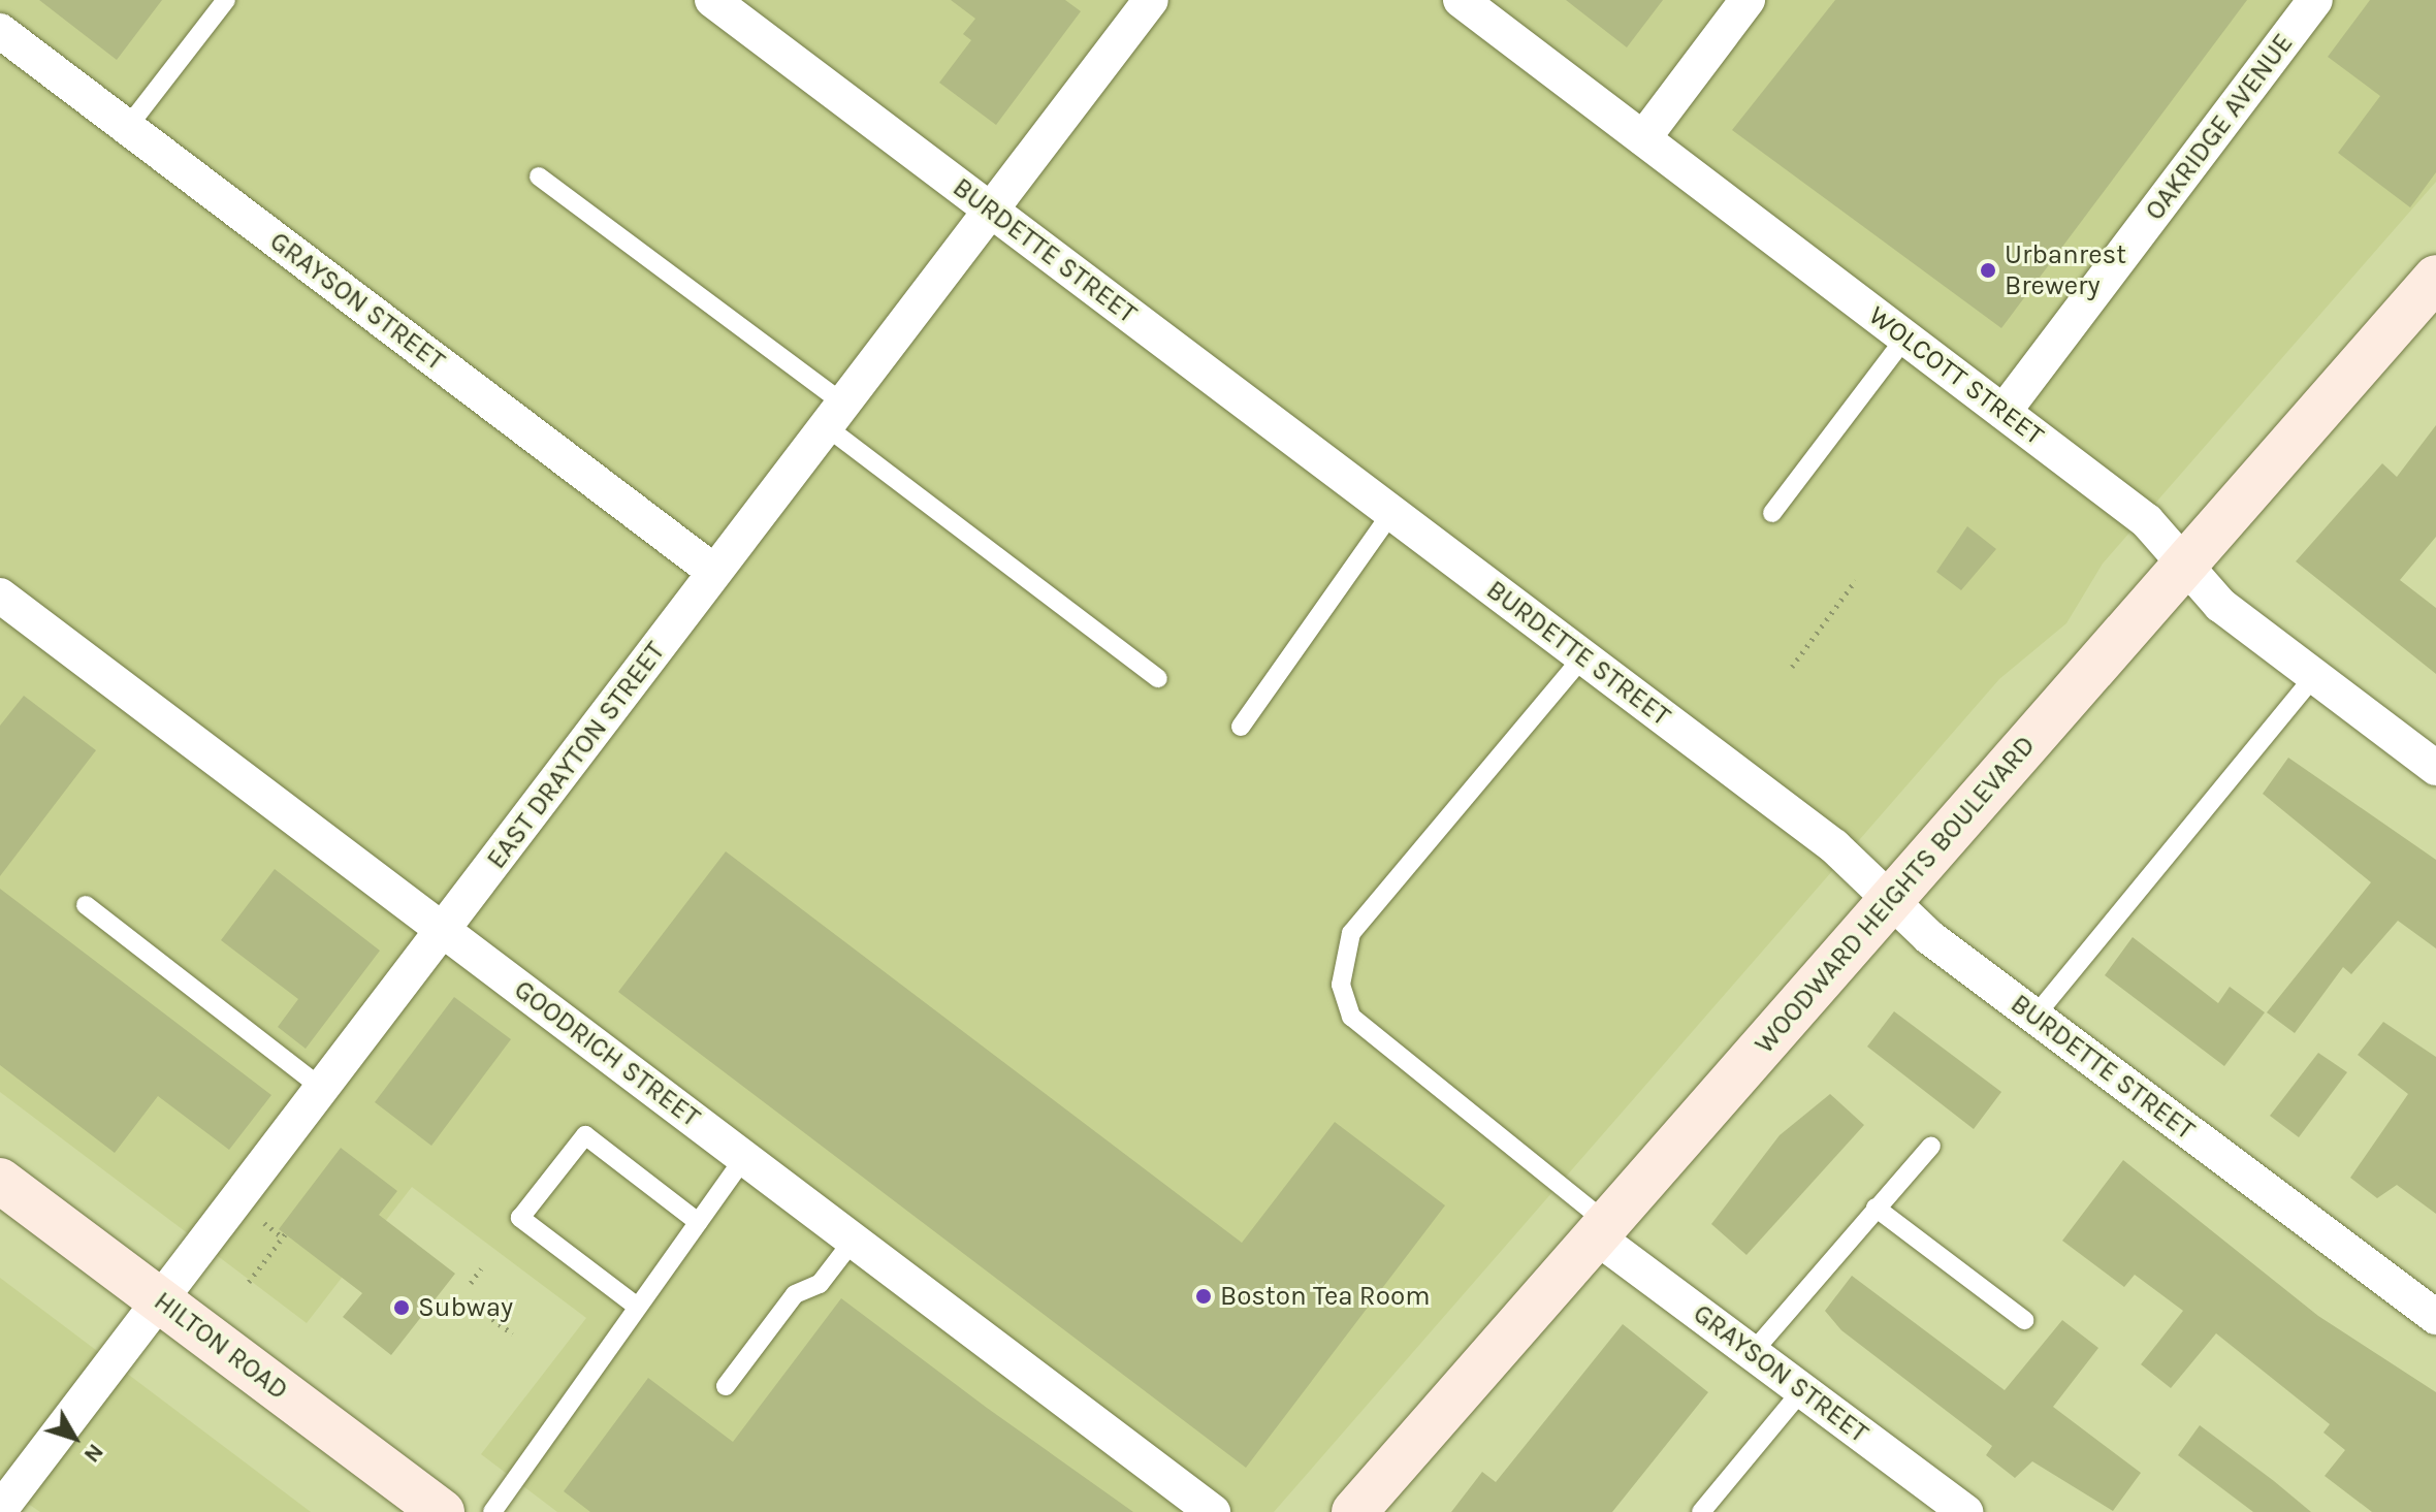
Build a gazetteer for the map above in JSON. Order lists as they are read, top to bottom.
{
  "streets": {
    "street": [
      "OAKRIDGE AVENUE",
      "BURDETTE STREET",
      "GRAYSON STREET",
      "WOLCOTT STREET",
      "EAST DRAYTON STREET",
      "WOODWARD HEIGHTS BOULEVARD",
      "GOODRICH STREET",
      "HILTON ROAD"
    ]
  },
  "crossings": [
    ["OAKRIDGE AVENUE", "WOLCOTT STREET"],
    ["BURDETTE STREET", "EAST DRAYTON STREET"],
    ["BURDETTE STREET", "WOODWARD HEIGHTS BOULEVARD"],
    ["GRAYSON STREET", "EAST DRAYTON STREET"],
    ["GRAYSON STREET", "WOODWARD HEIGHTS BOULEVARD"],
    ["WOLCOTT STREET", "WOODWARD HEIGHTS BOULEVARD"],
    ["EAST DRAYTON STREET", "GOODRICH STREET"],
    ["EAST DRAYTON STREET", "HILTON ROAD"]
  ],
  "places": ["Urbanrest Brewery", "Boston Tea Room", "Subway"],
  "north": "bottom right"
}
